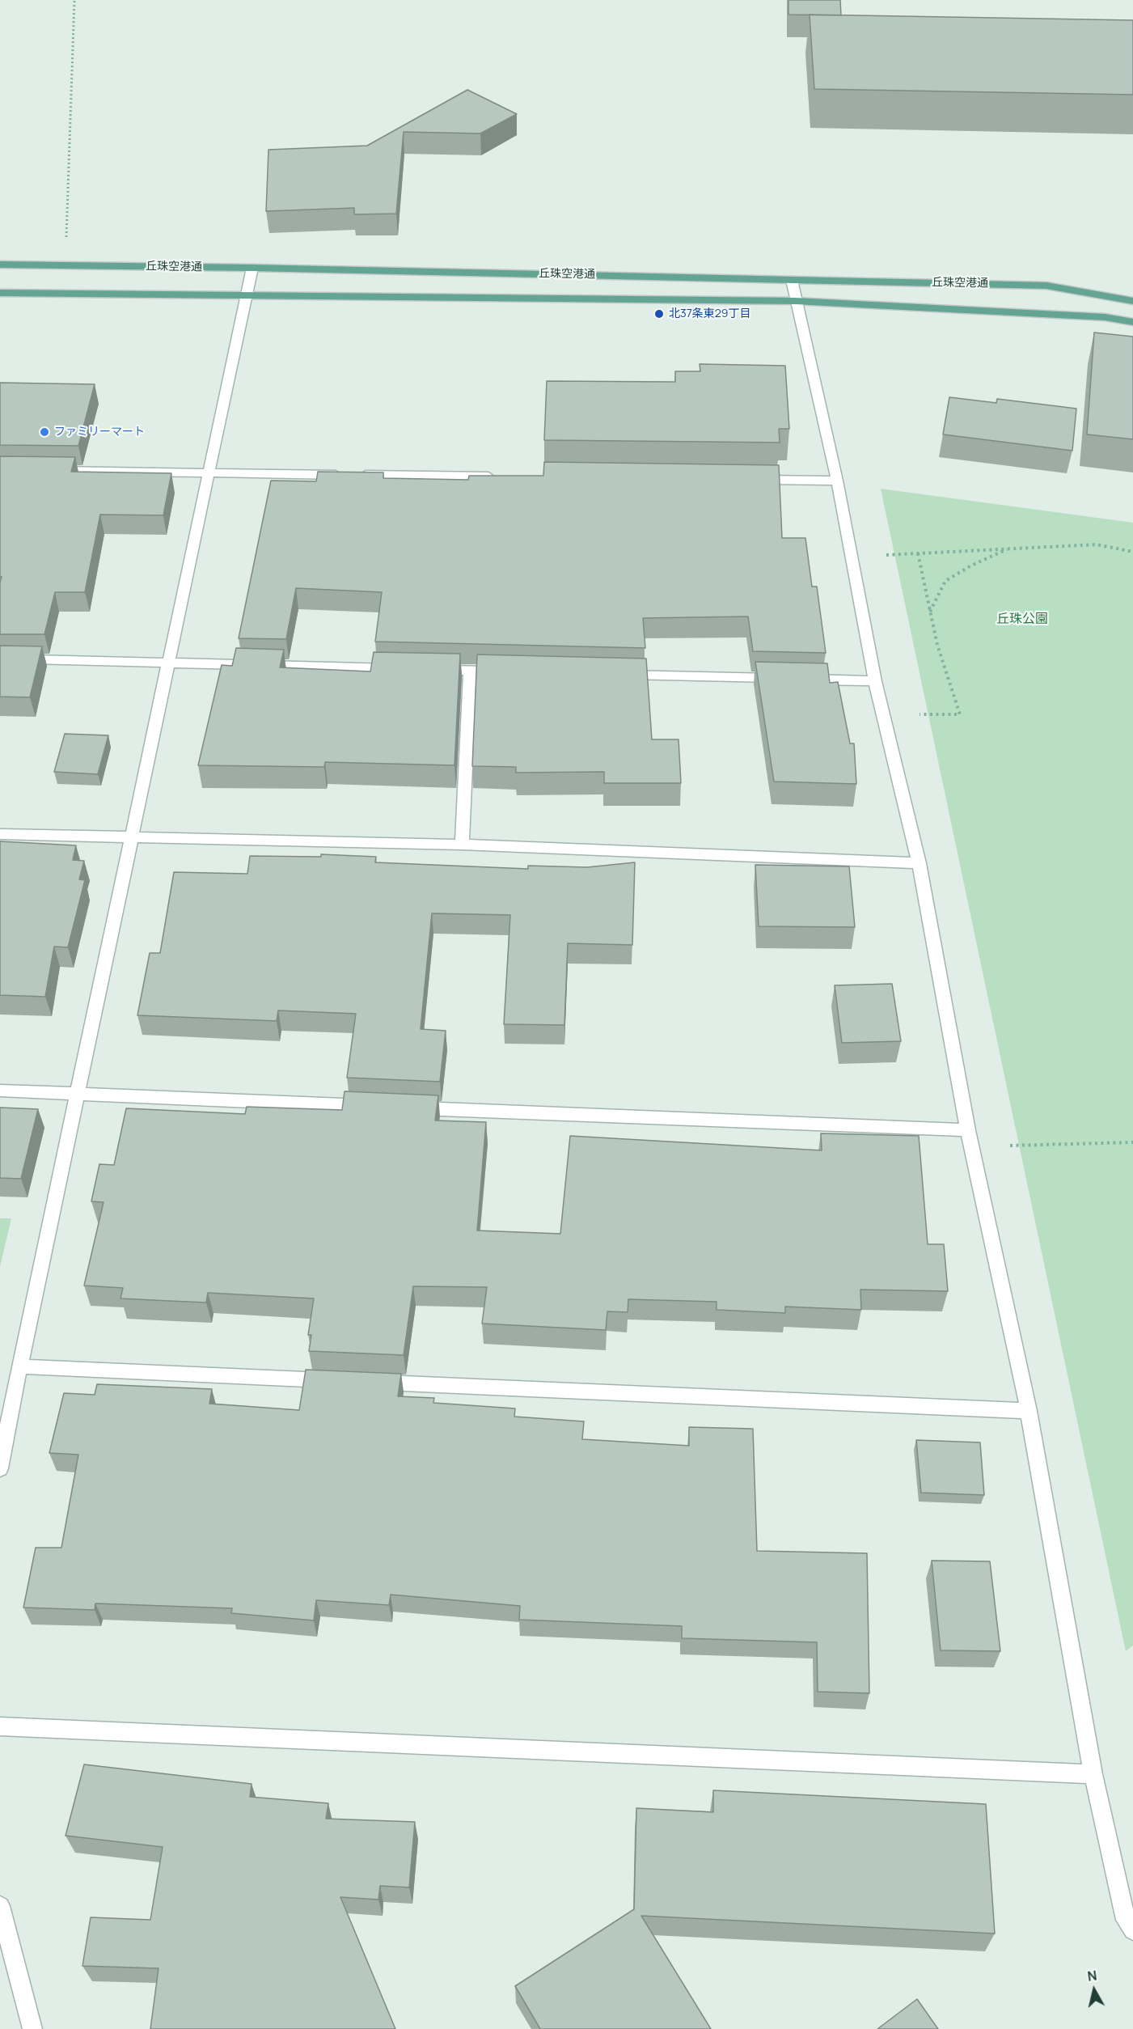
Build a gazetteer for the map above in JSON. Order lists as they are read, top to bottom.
{
  "streets": {
    "main road": ["丘珠空港通"]
  },
  "parks": ["丘珠公園"],
  "places": ["北37条東29丁目", "ファミリーマート"],
  "north": "top"
}
